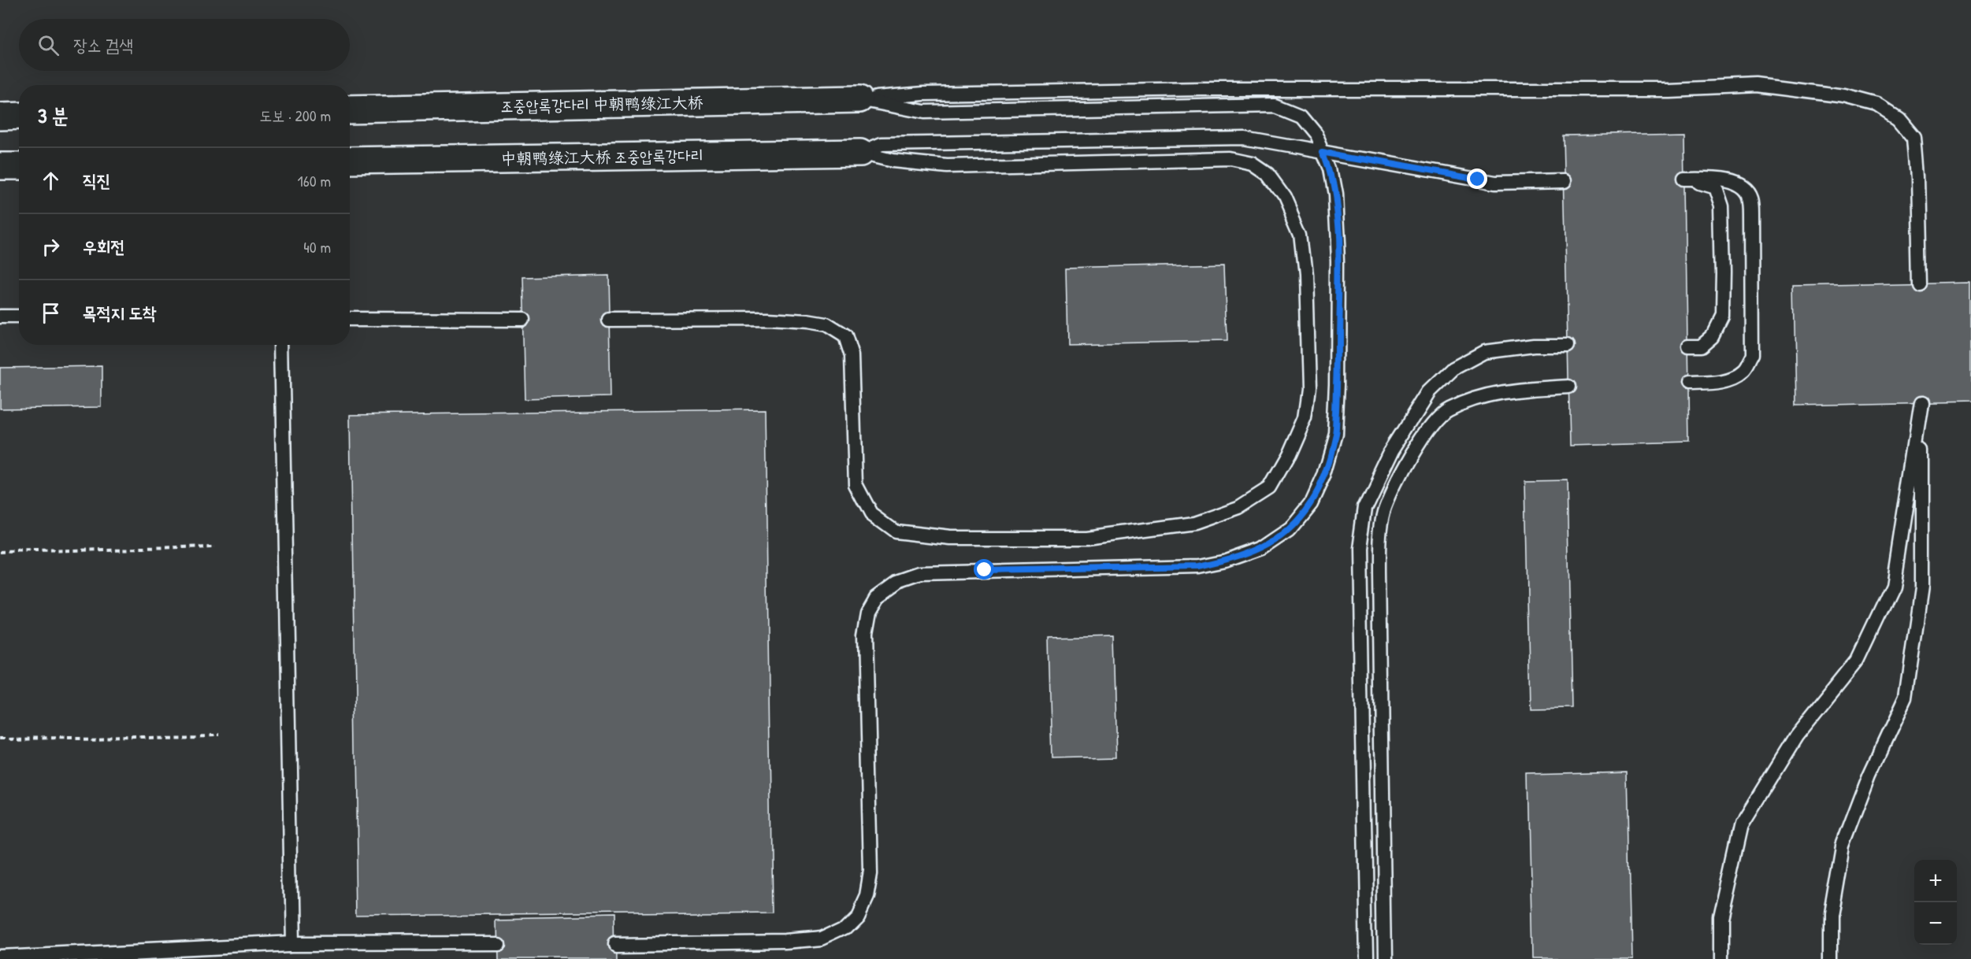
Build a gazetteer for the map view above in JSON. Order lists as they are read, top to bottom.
{
  "streets": {
    "highway": ["조중압록강다리 中朝鸭绿江大桥", "中朝鸭绿江大桥 조중압록강다리"]
  },
  "page": {
    "search": "장소 검색",
    "heading": ["3 분", "도보 · 200 m"],
    "list": [
      ["직진", "160 m"],
      ["우회전", "40 m"],
      "목적지 도착"
    ],
    "map_buttons": ["+", "−"]
  }
}
